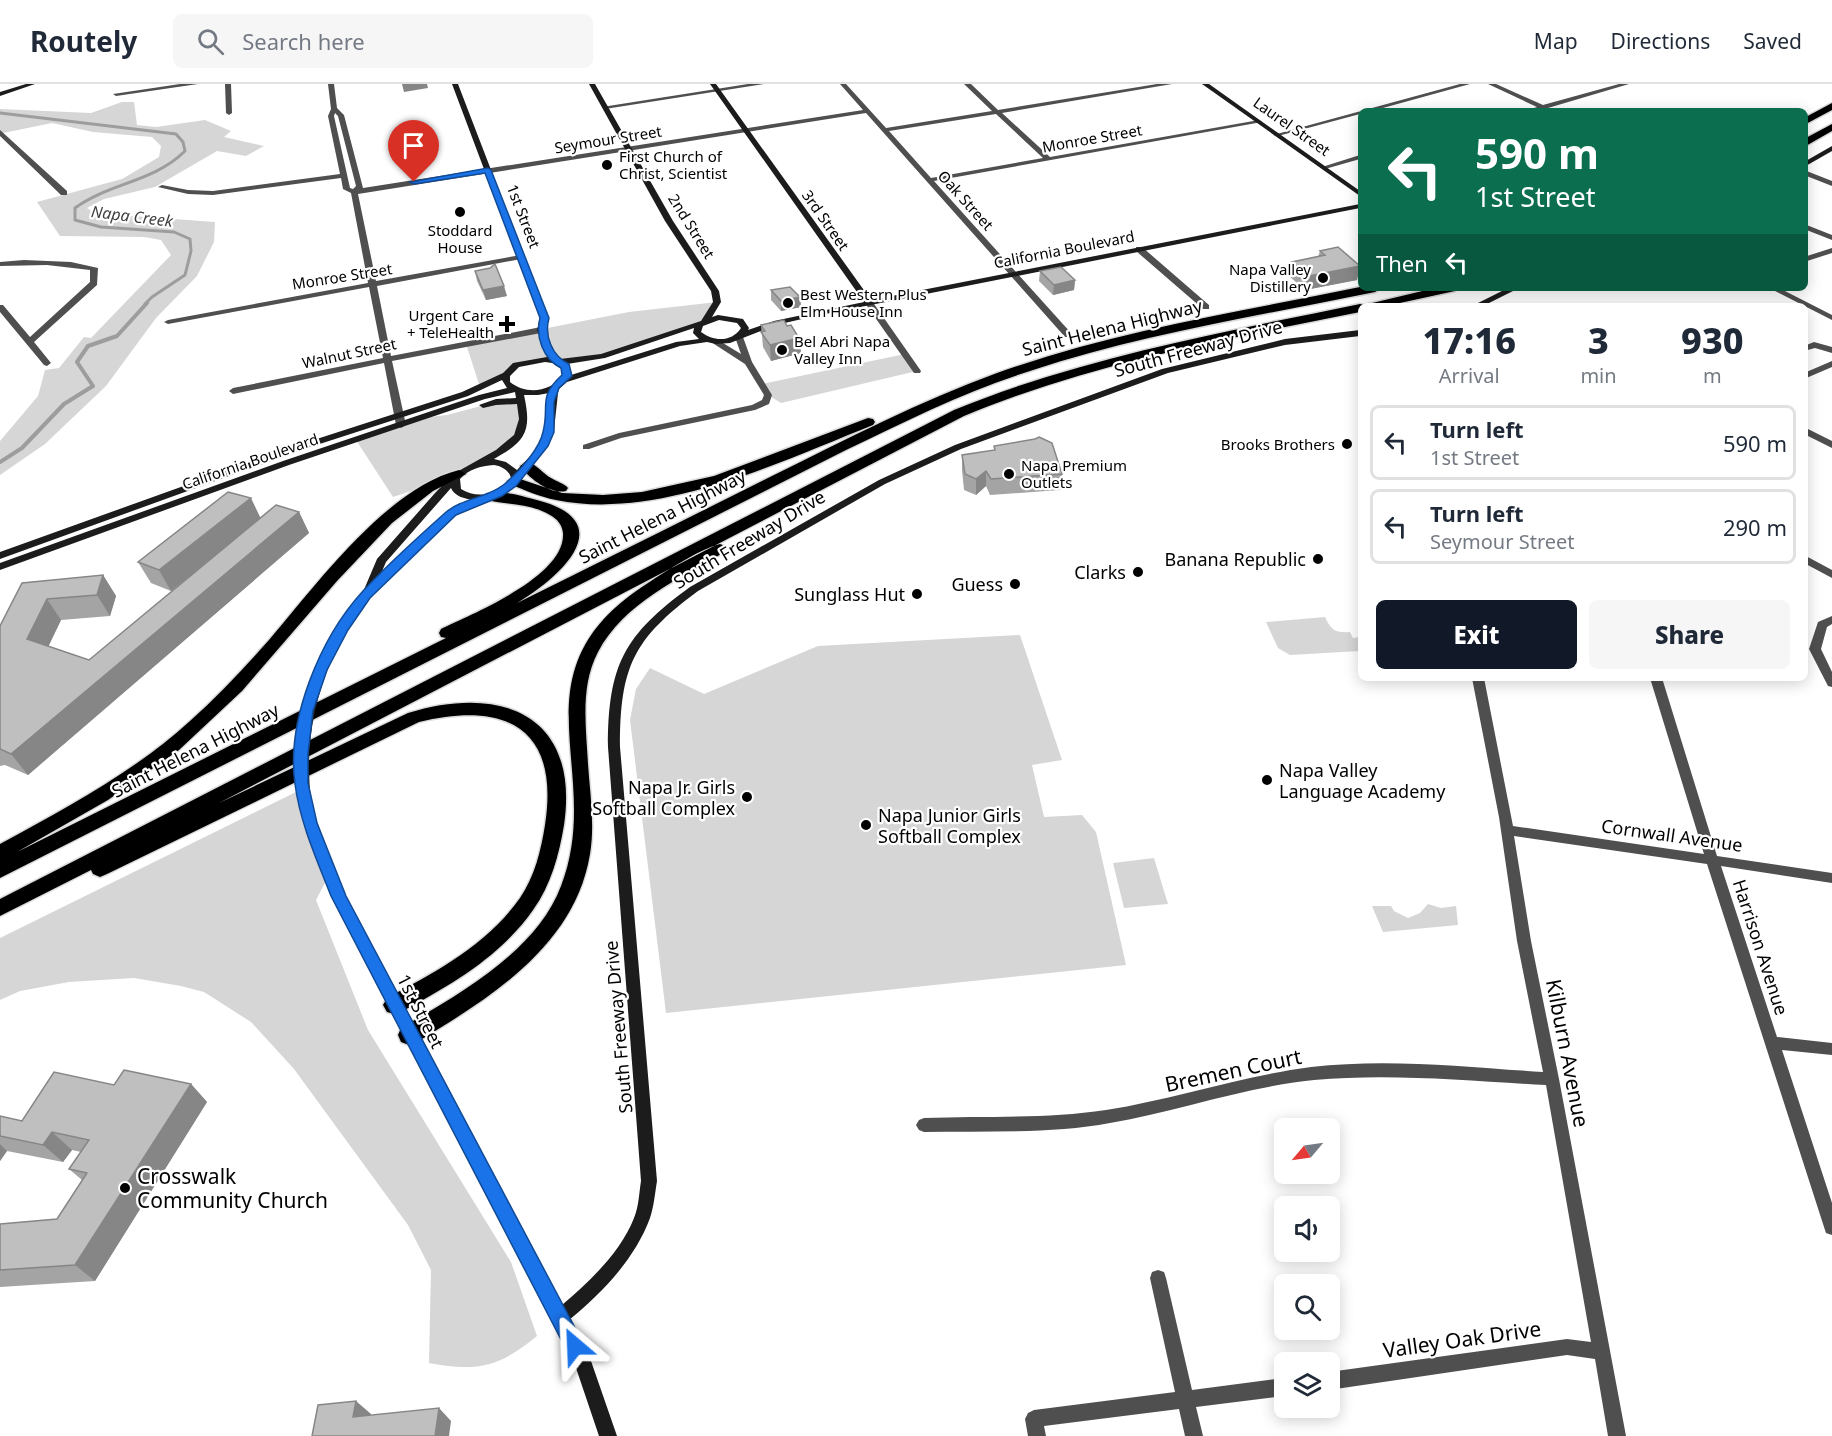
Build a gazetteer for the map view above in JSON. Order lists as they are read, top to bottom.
{
  "streets": {
    "highway": ["Saint Helena Highway"],
    "street": [
      "Laurel Street",
      "Monroe Street",
      "Seymour Street",
      "Oak Street",
      "1st Street",
      "3rd Street",
      "2nd Street",
      "California Boulevard",
      "South Freeway Drive",
      "Walnut Street",
      "Cornwall Avenue",
      "Harrison Avenue",
      "Kilburn Avenue",
      "Bremen Court",
      "Valley Oak Drive"
    ]
  },
  "crossings": [
    ["Laurel Street", "Monroe Street"],
    ["Monroe Street", "Oak Street"],
    ["Monroe Street", "1st Street"],
    ["Seymour Street", "Oak Street"],
    ["Seymour Street", "1st Street"],
    ["Seymour Street", "3rd Street"],
    ["Seymour Street", "2nd Street"],
    ["Oak Street", "California Boulevard"],
    ["1st Street", "California Boulevard"],
    ["1st Street", "South Freeway Drive"],
    ["1st Street", "Walnut Street"],
    ["3rd Street", "California Boulevard"],
    ["2nd Street", "California Boulevard"],
    ["Cornwall Avenue", "Harrison Avenue"],
    ["Cornwall Avenue", "Kilburn Avenue"],
    ["Kilburn Avenue", "Bremen Court"],
    ["Kilburn Avenue", "Valley Oak Drive"]
  ],
  "water": ["Napa Creek"],
  "places": {
    "other": [
      "First Church of Christ, Scientist",
      "Stoddard House",
      "Napa Valley Distillery",
      "Best Western Plus Elm House Inn",
      "Bel Abri Napa Valley Inn",
      "Brooks Brothers",
      "Napa Premium Outlets",
      "Banana Republic",
      "Clarks",
      "Guess",
      "Sunglass Hut",
      "Napa Valley Language Academy",
      "Napa Jr. Girls Softball Complex",
      "Napa Junior Girls Softball Complex",
      "Crosswalk Community Church"
    ],
    "health": ["Urgent Care + TeleHealth"]
  },
  "north": "bottom left",
  "page": {
    "header": "Routely",
    "search": "Search here",
    "nav": ["Map", "Directions", "Saved"],
    "turn": ["590 m", "1st Street"],
    "then": "Then",
    "eta": [
      "17:16",
      "Arrival",
      "3",
      "min",
      "930",
      "m"
    ],
    "list": [
      {
        "name": "Turn left",
        "note": "1st Street",
        "value": "590 m"
      },
      {
        "name": "Turn left",
        "note": "Seymour Street",
        "value": "290 m"
      }
    ],
    "buttons": ["Exit", "Share"]
  }
}
